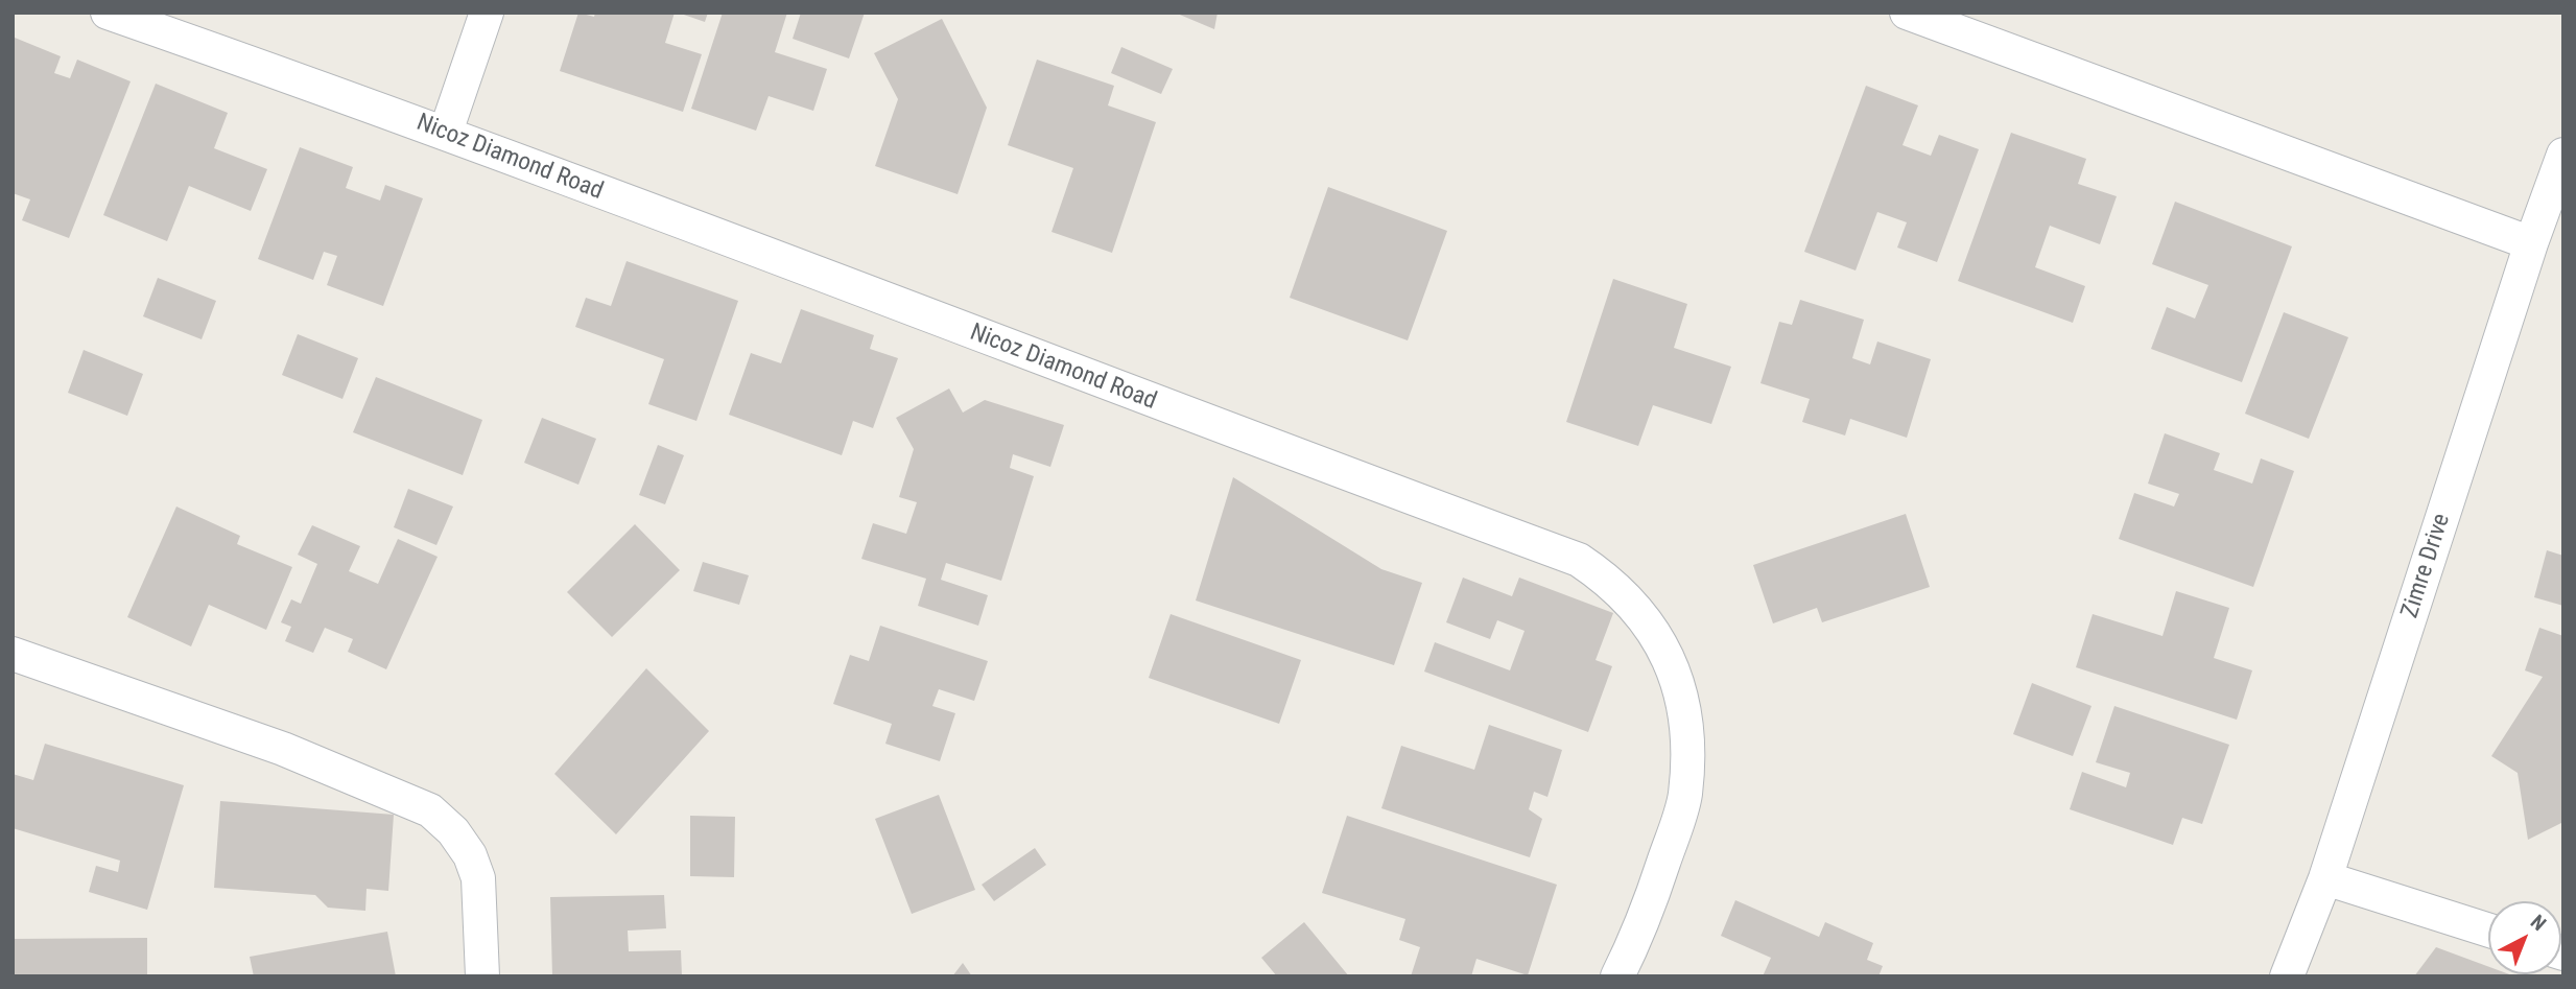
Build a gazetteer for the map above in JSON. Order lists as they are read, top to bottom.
{
  "streets": {
    "street": ["Nicoz Diamond Road", "Zimre Drive"]
  },
  "north": "top right"
}
